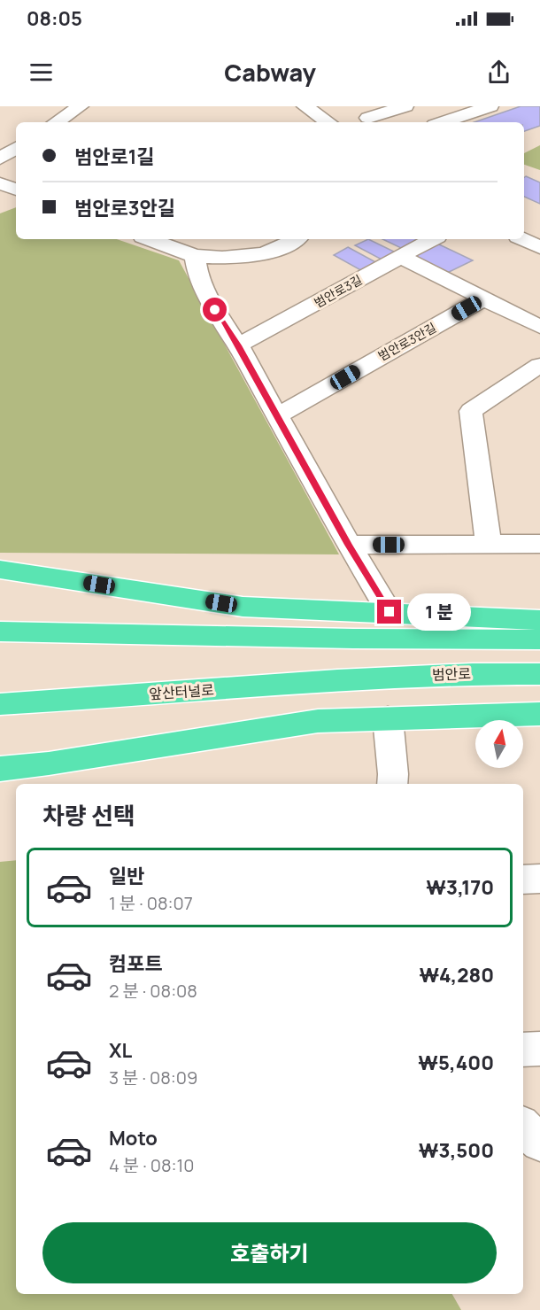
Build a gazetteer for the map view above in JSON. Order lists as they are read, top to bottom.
{
  "streets": {
    "highway": ["범안로", "앞산터널로"],
    "street": ["범안로3길", "범안로3안길"]
  },
  "crossings": [
    ["범안로", "앞산터널로"]
  ],
  "north": "top",
  "page": {
    "status": "08:05",
    "header": "Cabway",
    "banner": ["범안로1길", "범안로3안길"],
    "bubble": "1 분",
    "heading": "차량 선택",
    "list": [
      {
        "name": "일반",
        "note": "1 분 · 08:07",
        "value": "₩3,170"
      },
      {
        "name": "컴포트",
        "note": "2 분 · 08:08",
        "value": "₩4,280"
      },
      {
        "name": "XL",
        "note": "3 분 · 08:09",
        "value": "₩5,400"
      },
      {
        "name": "Moto",
        "note": "4 분 · 08:10",
        "value": "₩3,500"
      }
    ],
    "buttons": "호출하기"
  }
}
